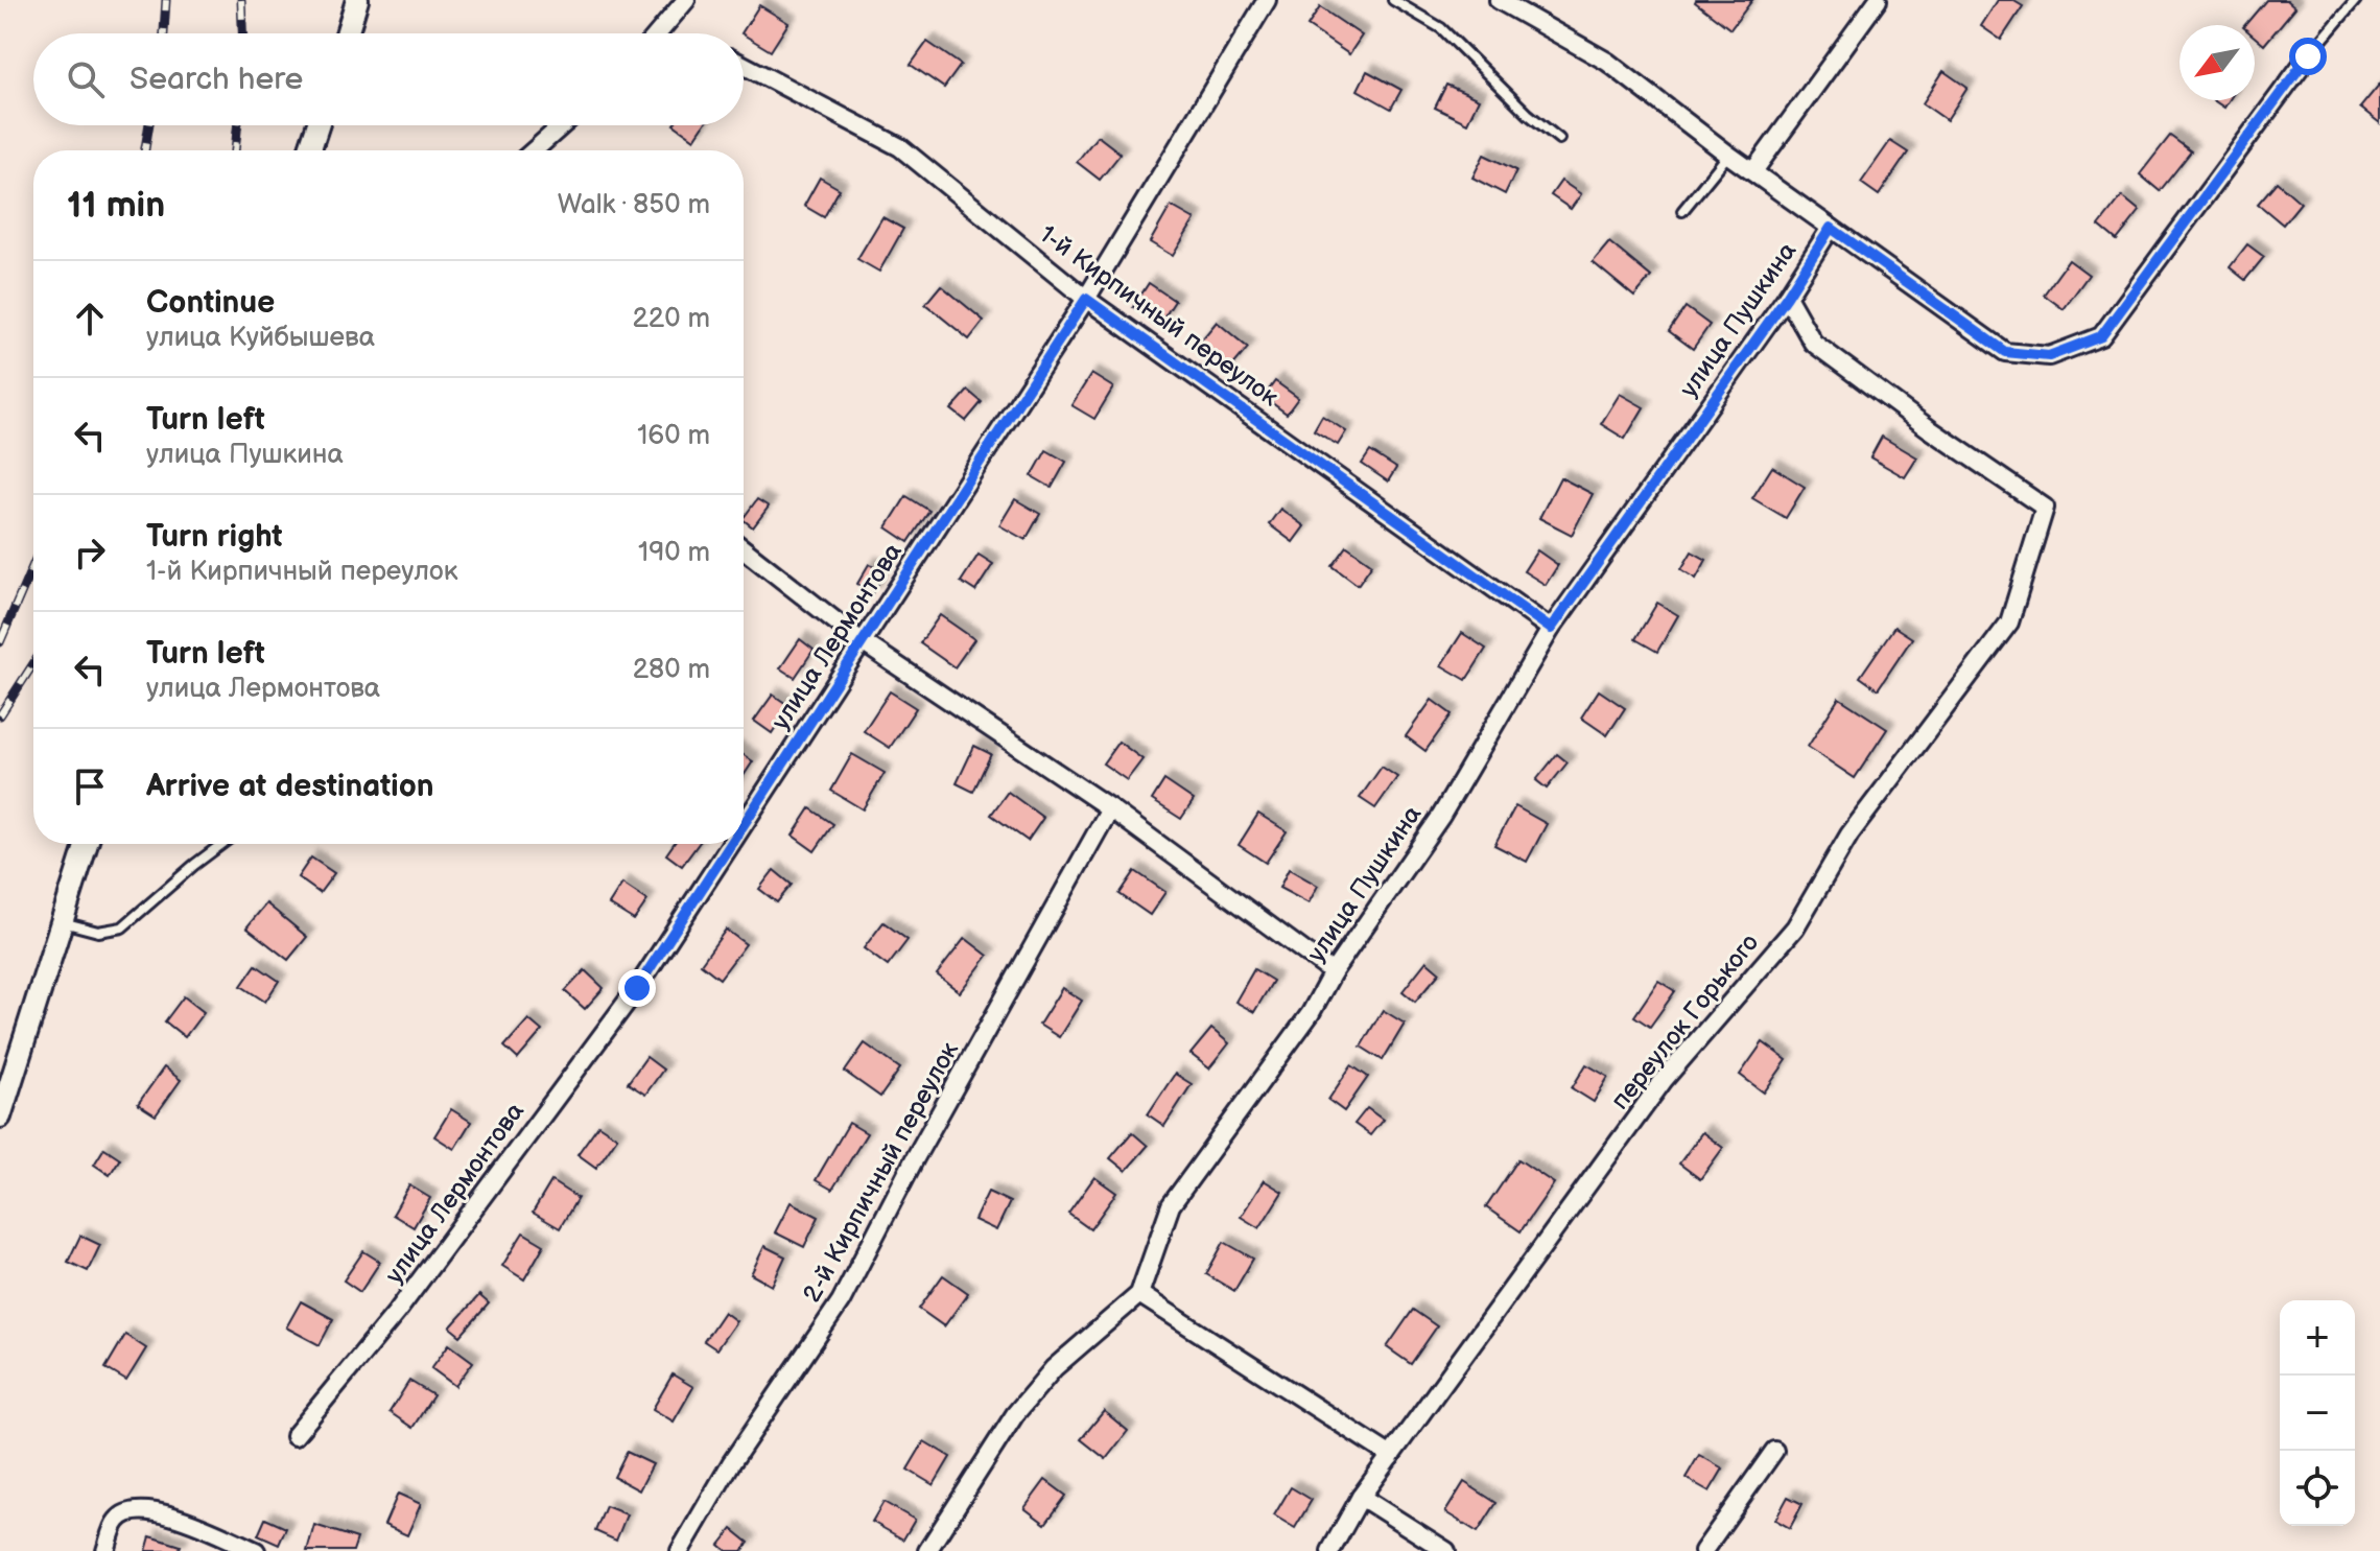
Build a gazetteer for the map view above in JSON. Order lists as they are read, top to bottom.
{
  "streets": {
    "street": [
      "1-й Кирпичный переулок",
      "улица Пушкина",
      "улица Лермонтова",
      "переулок Горького",
      "2-й Кирпичный переулок"
    ]
  },
  "crossings": [
    ["1-й Кирпичный переулок", "улица Пушкина"],
    ["1-й Кирпичный переулок", "улица Лермонтова"],
    ["улица Пушкина", "переулок Горького"]
  ],
  "north": "bottom left",
  "page": {
    "search": "Search here",
    "heading": ["11 min", "Walk · 850 m"],
    "list": [
      ["Continue", "улица Куйбышева", "220 m"],
      ["Turn left", "улица Пушкина", "160 m"],
      ["Turn right", "1-й Кирпичный переулок", "190 m"],
      ["Turn left", "улица Лермонтова", "280 m"],
      "Arrive at destination"
    ],
    "map_buttons": ["+", "−"]
  }
}
